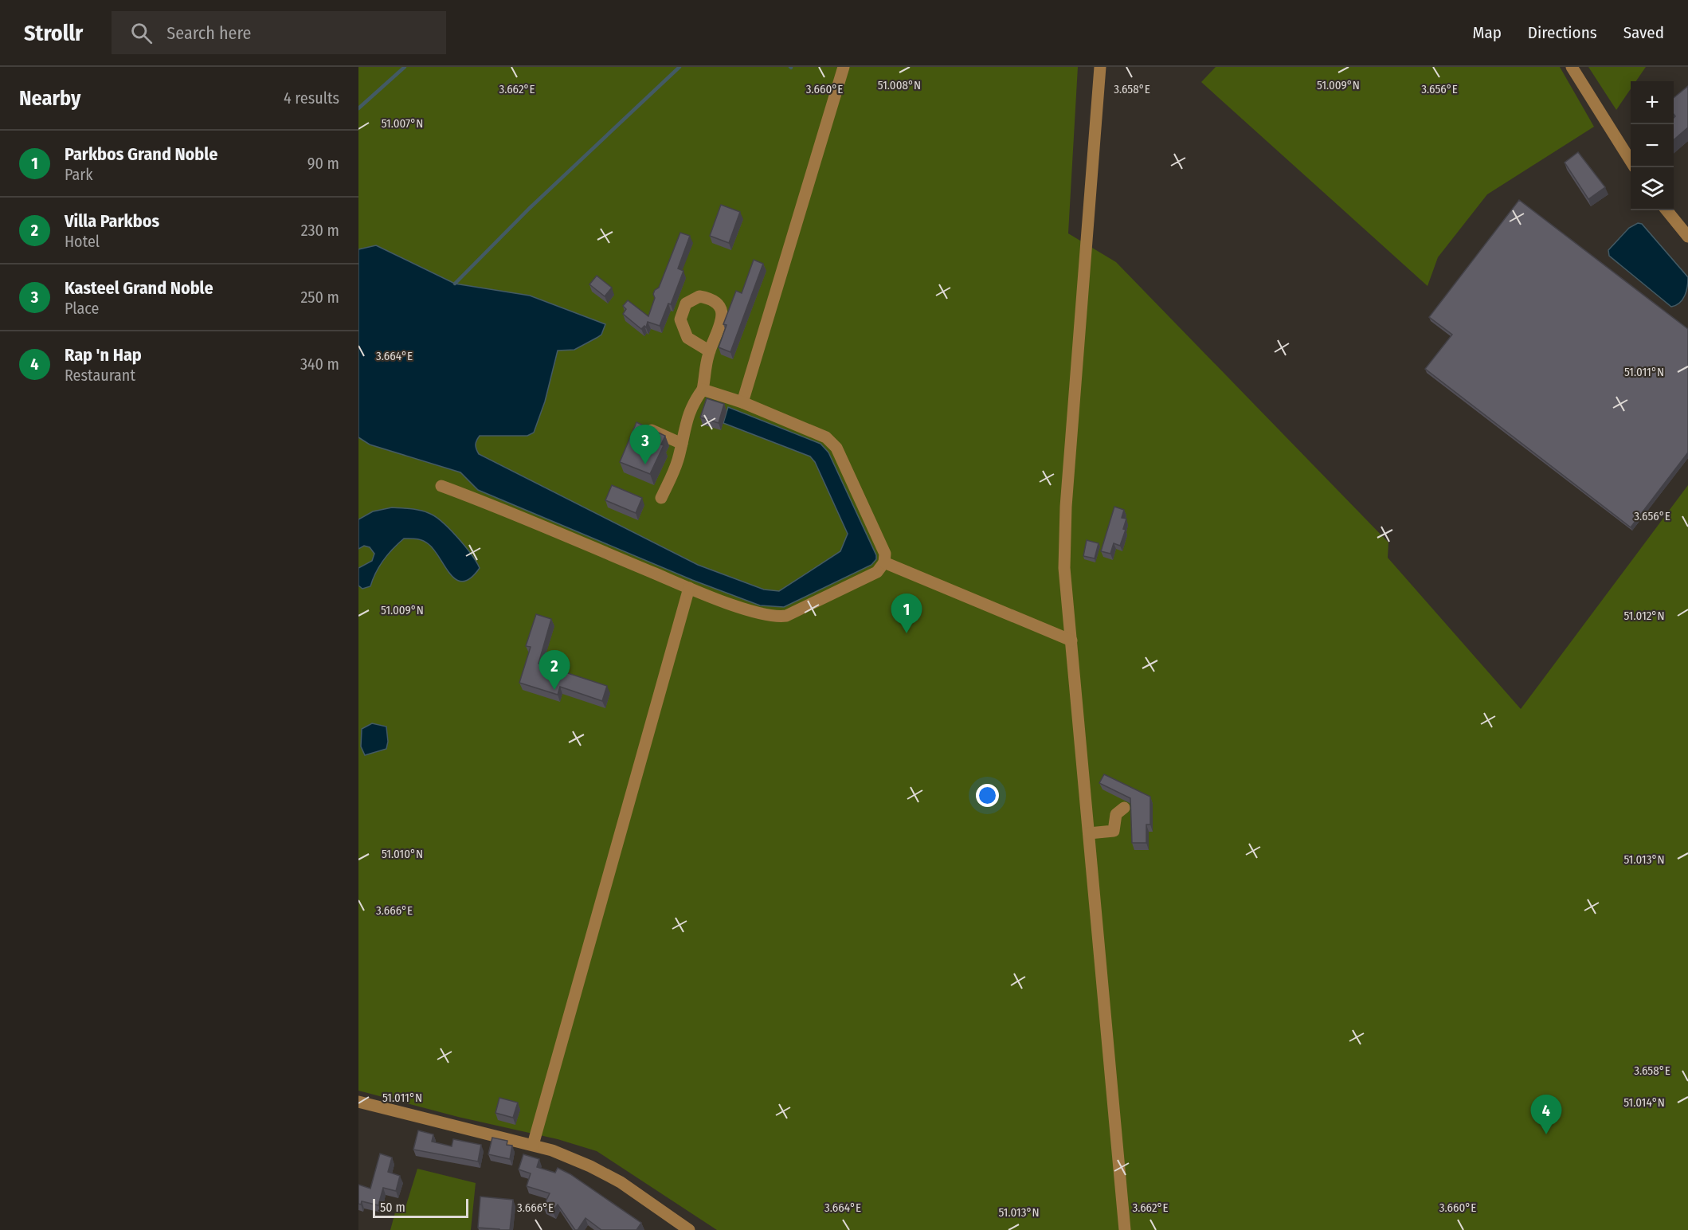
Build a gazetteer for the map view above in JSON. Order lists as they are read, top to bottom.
{
  "scale_bar": "50 m",
  "page": {
    "header": "Strollr",
    "search": "Search here",
    "nav": ["Map", "Directions", "Saved"],
    "heading": ["Nearby", "4 results"],
    "map_buttons": ["+", "−"],
    "list": [
      {
        "mark": "1",
        "name": "Parkbos Grand Noble",
        "note": "Park",
        "value": "90 m"
      },
      {
        "mark": "2",
        "name": "Villa Parkbos",
        "note": "Hotel",
        "value": "230 m"
      },
      {
        "mark": "3",
        "name": "Kasteel Grand Noble",
        "note": "Place",
        "value": "250 m"
      },
      {
        "mark": "4",
        "name": "Rap 'n Hap",
        "note": "Restaurant",
        "value": "340 m"
      }
    ],
    "pins": [
      "3",
      "1",
      "2",
      "4"
    ],
    "scale": "50 m"
  },
  "coordinates": [
    "51.008°N",
    "51.009°N",
    "3.662°E",
    "3.660°E",
    "3.658°E",
    "3.656°E",
    "51.007°N",
    "3.664°E",
    "51.011°N",
    "51.012°N",
    "51.010°N",
    "51.013°N",
    "3.666°E",
    "51.014°N"
  ]
}
